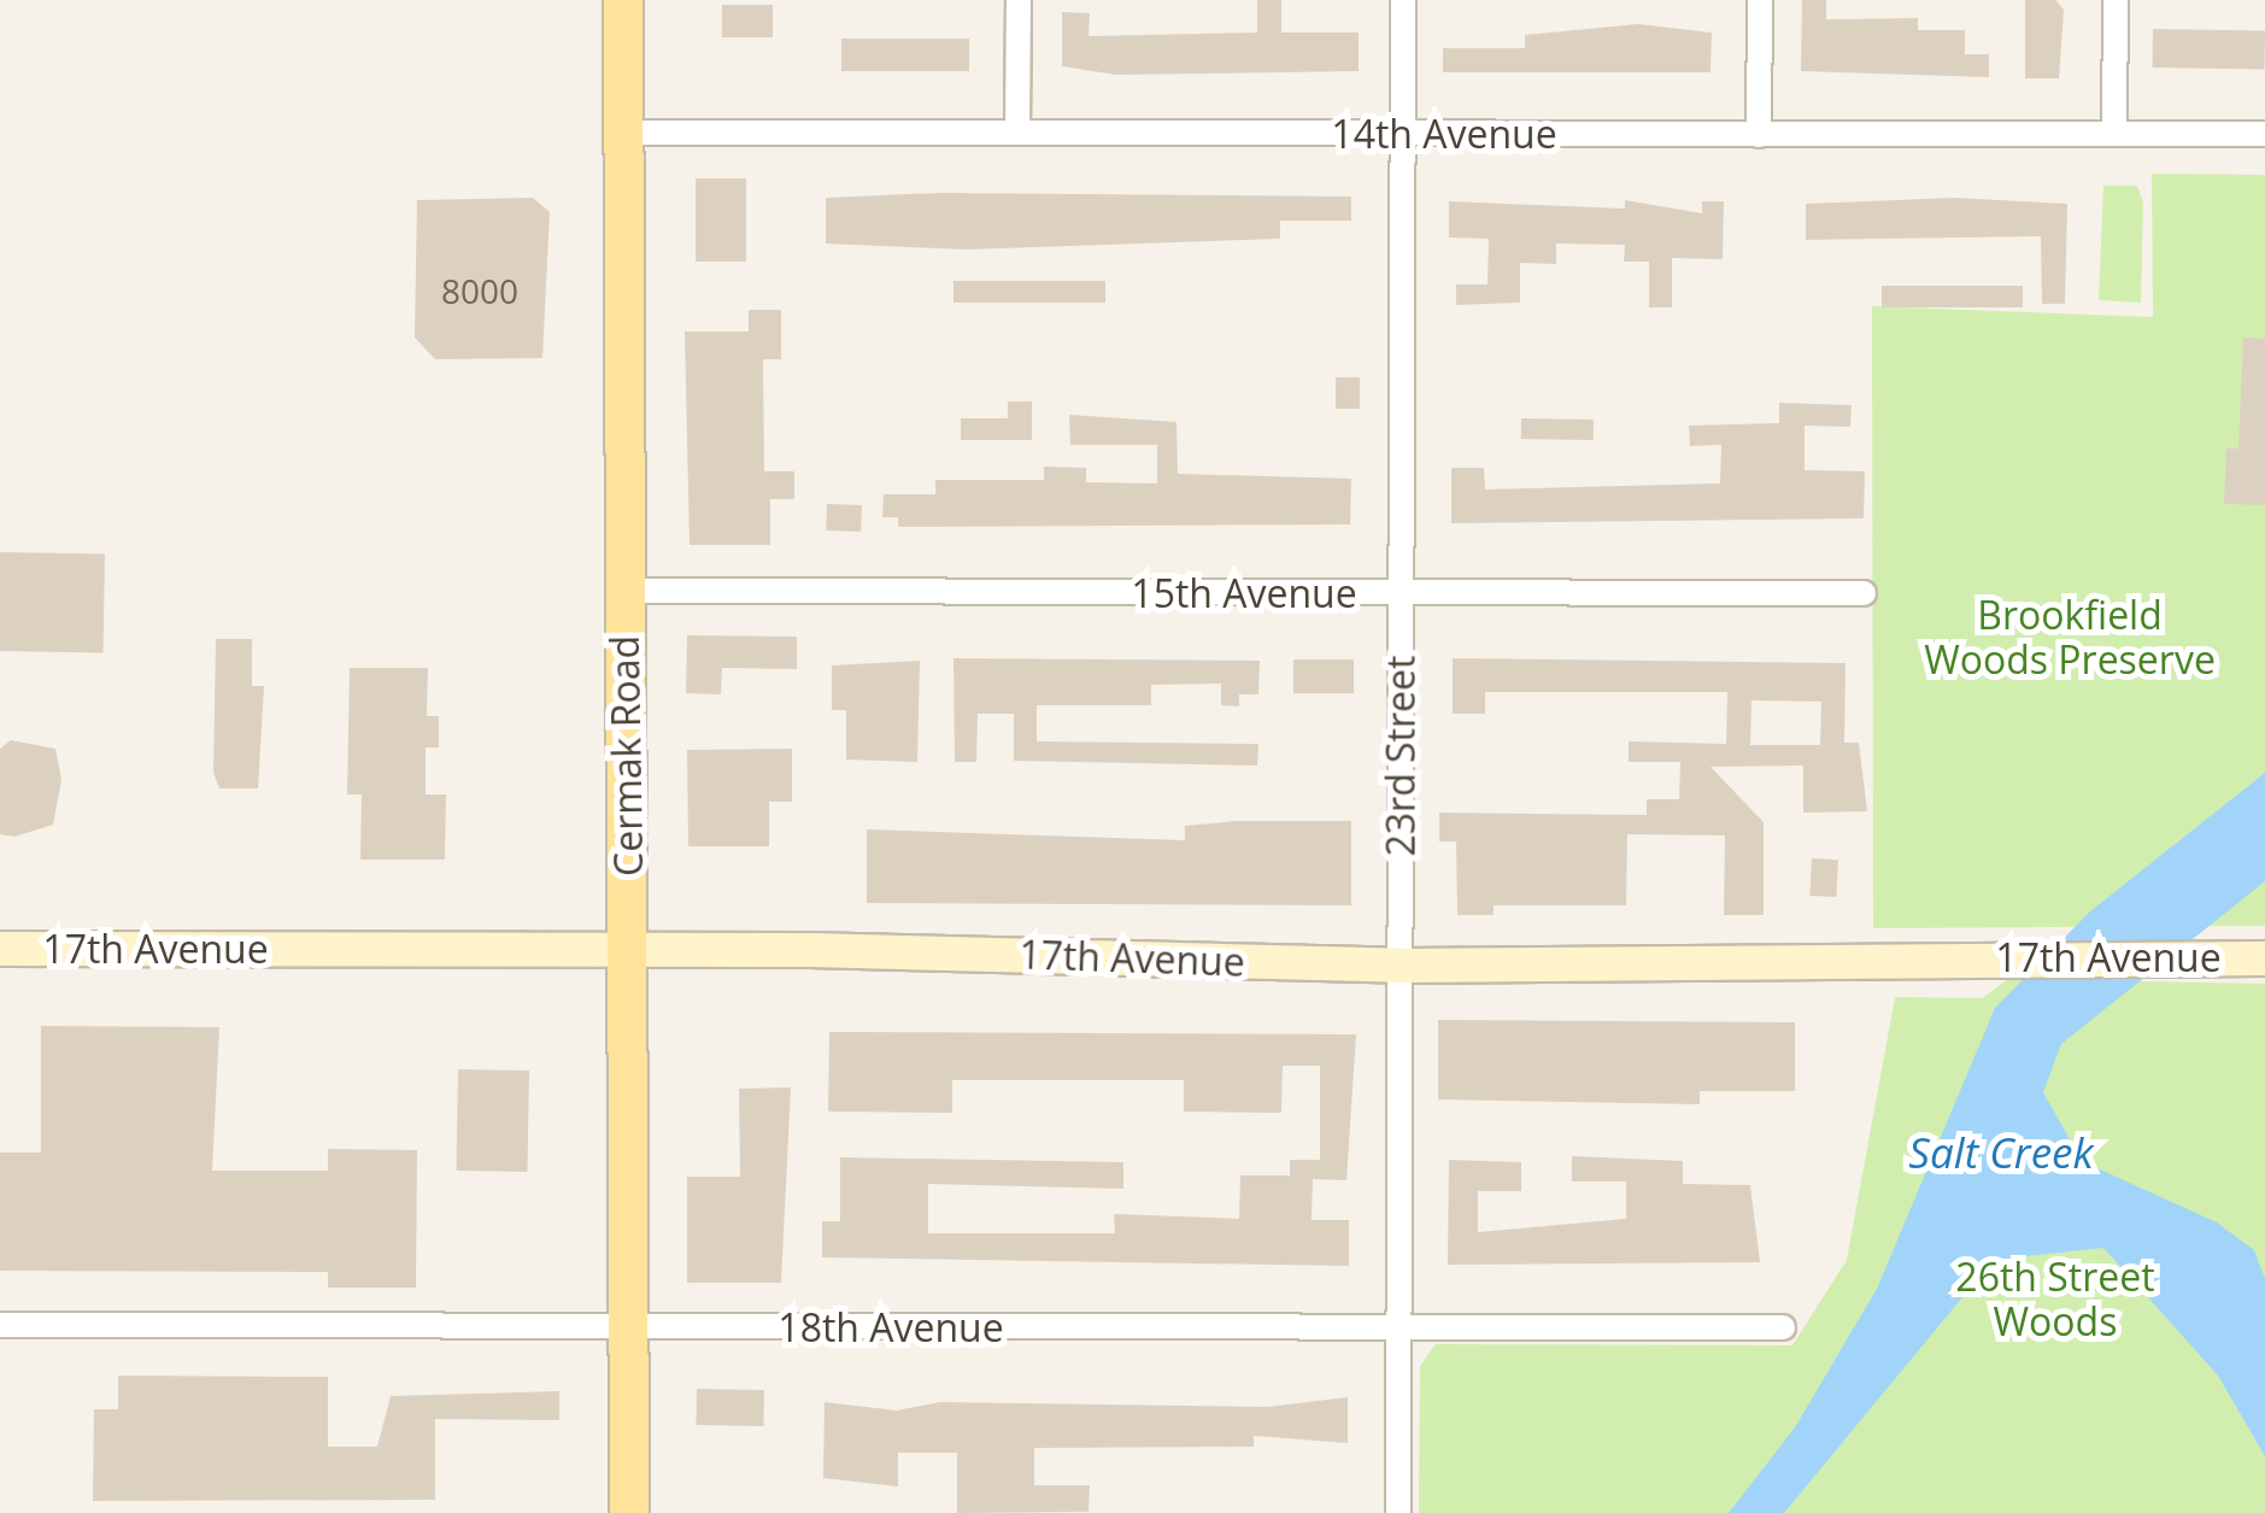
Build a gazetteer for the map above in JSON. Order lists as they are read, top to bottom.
{
  "streets": {
    "main road": ["Cermak Road"],
    "street": [
      "14th Avenue",
      "15th Avenue",
      "23rd Street",
      "17th Avenue",
      "18th Avenue"
    ]
  },
  "crossings": [
    ["14th Avenue", "Cermak Road"],
    ["14th Avenue", "23rd Street"],
    ["15th Avenue", "Cermak Road"],
    ["15th Avenue", "23rd Street"],
    ["Cermak Road", "17th Avenue"],
    ["Cermak Road", "18th Avenue"],
    ["23rd Street", "17th Avenue"],
    ["23rd Street", "18th Avenue"]
  ],
  "water": ["Salt Creek"],
  "parks": ["Brookfield Woods Preserve", "26th Street Woods"],
  "house_numbers": ["8000"]
}
